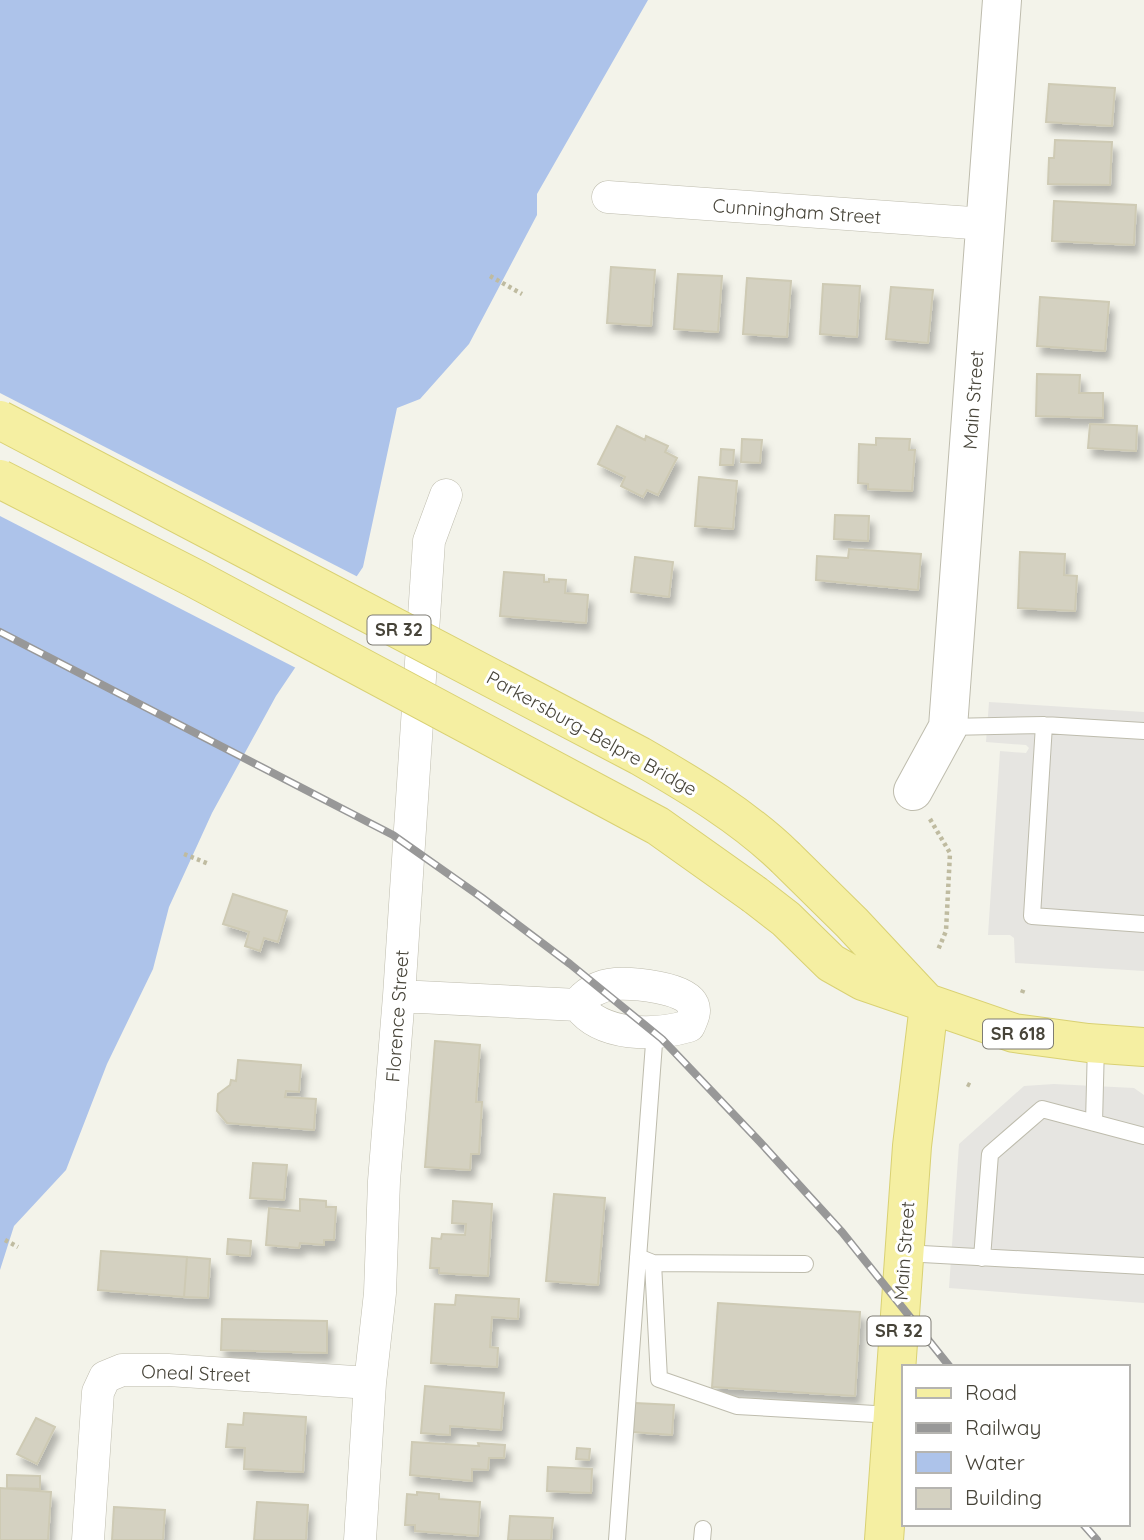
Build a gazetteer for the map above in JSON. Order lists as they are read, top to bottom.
{
  "streets": {
    "main road": [
      "Main Street",
      "SR 32",
      "Parkersburg–Belpre Bridge",
      "SR 618"
    ],
    "street": ["Cunningham Street", "Florence Street", "Oneal Street"]
  },
  "crossings": [
    ["Cunningham Street", "Main Street"],
    ["Main Street", "SR 32"],
    ["Main Street", "Parkersburg–Belpre Bridge"],
    ["Main Street", "SR 618"],
    ["SR 32", "Parkersburg–Belpre Bridge"],
    ["SR 32", "SR 618"],
    ["Parkersburg–Belpre Bridge", "SR 618"],
    ["Florence Street", "Oneal Street"]
  ],
  "legend": [
    "Road",
    "Railway",
    "Water",
    "Building"
  ]
}
